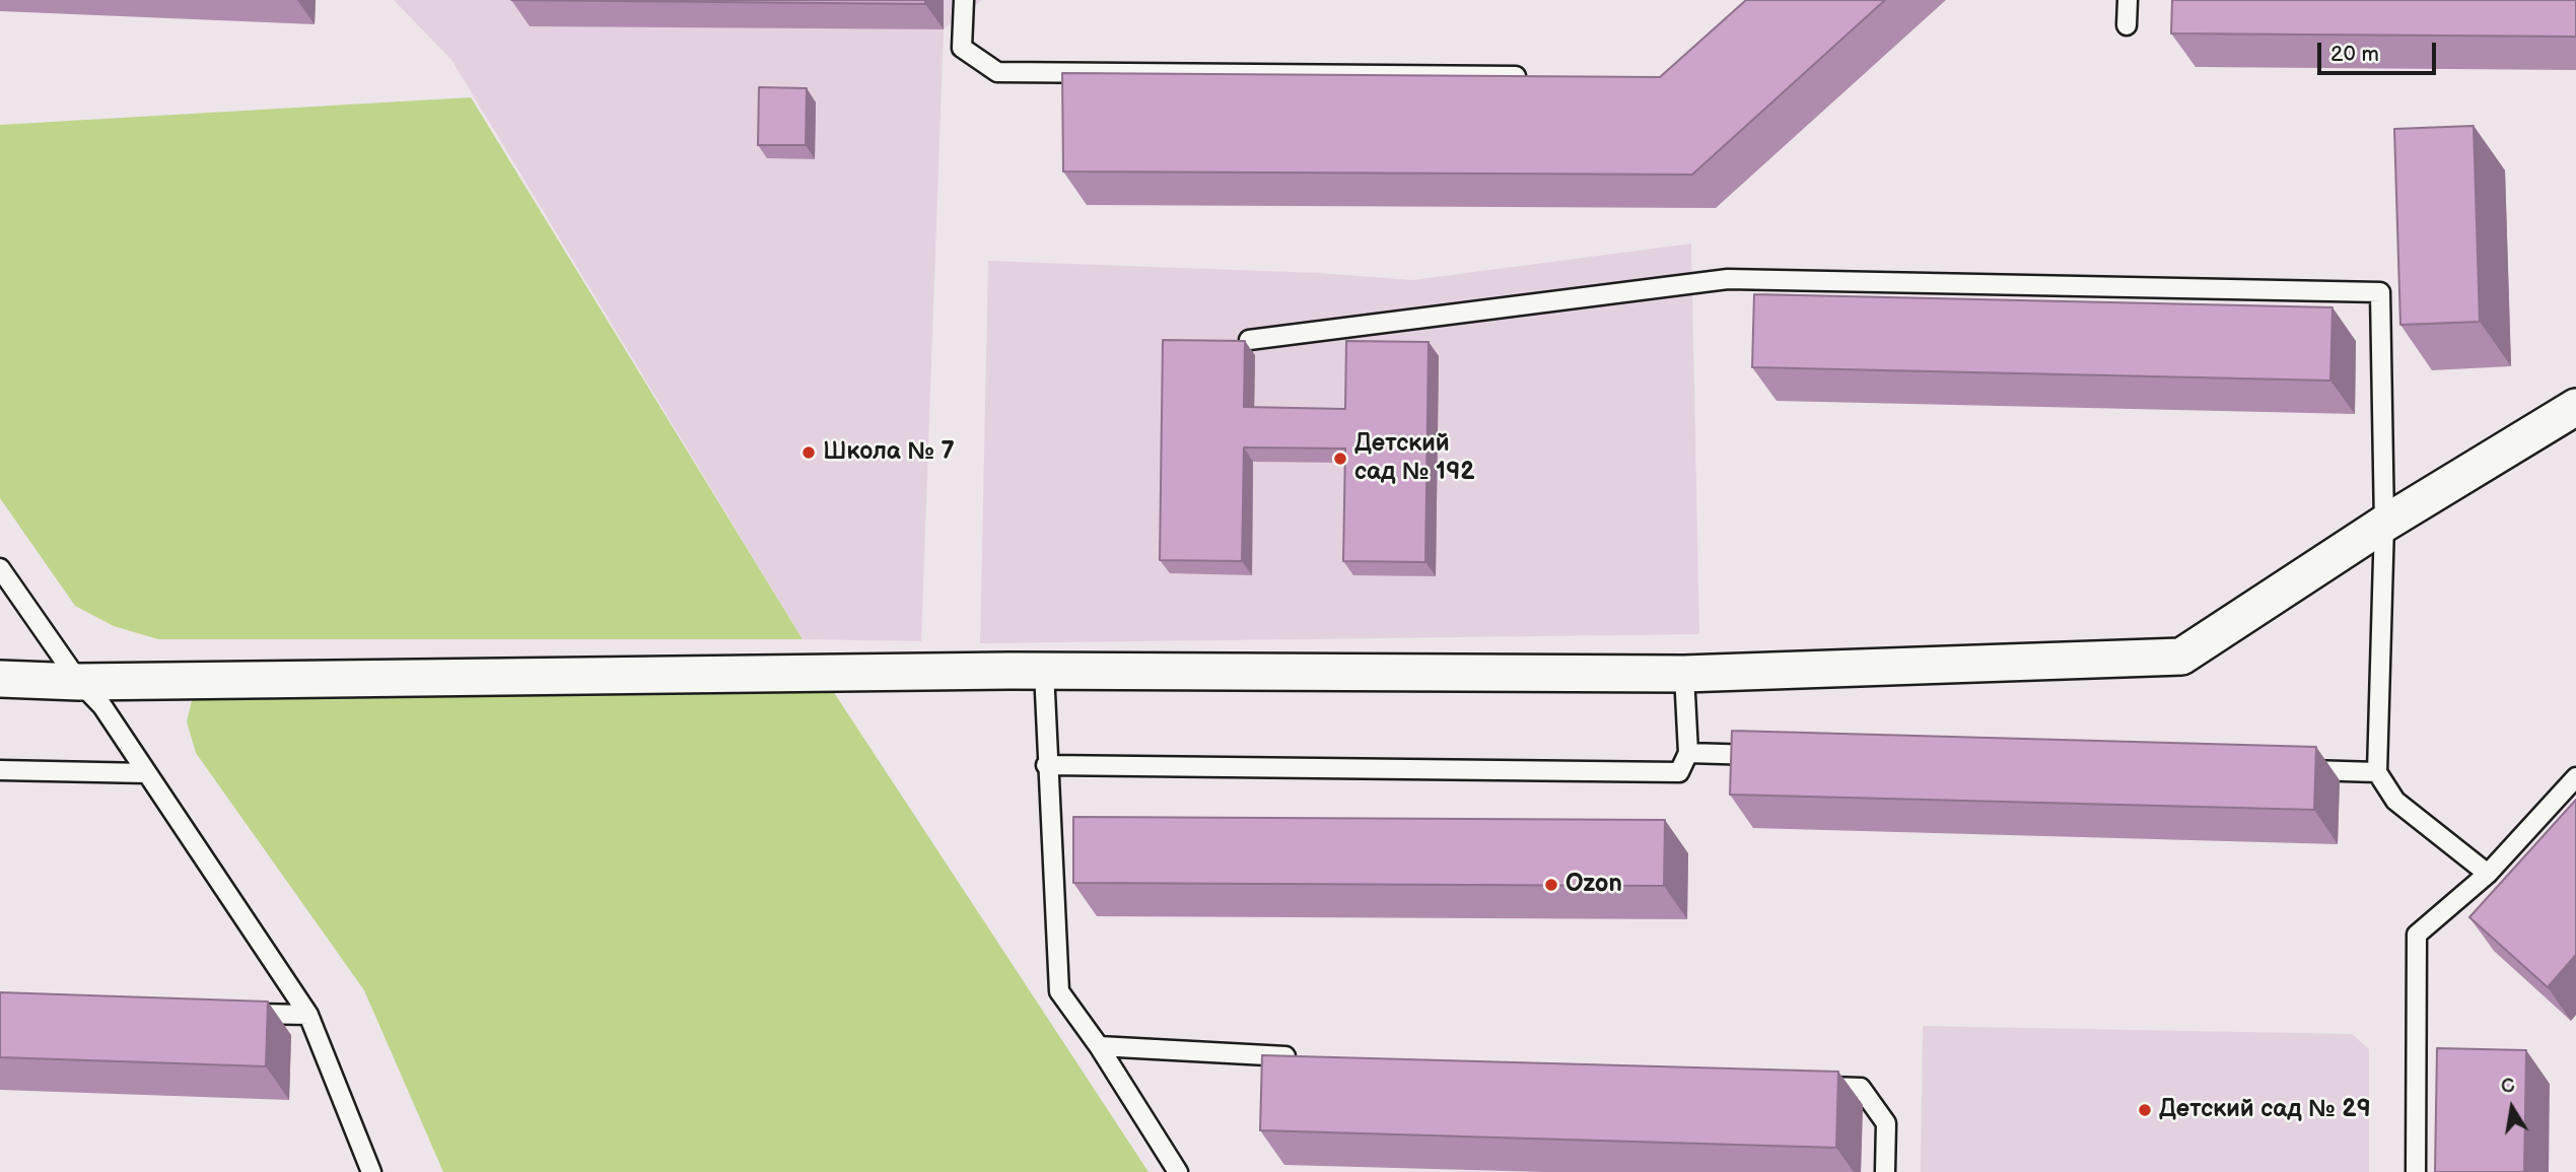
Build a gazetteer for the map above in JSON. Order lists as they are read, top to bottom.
{
  "places": [
    "Школа № 7",
    "Детский сад № 192",
    "Ozon",
    "Детский сад № 29"
  ],
  "scale_bar": "20 m",
  "north": "top"
}
